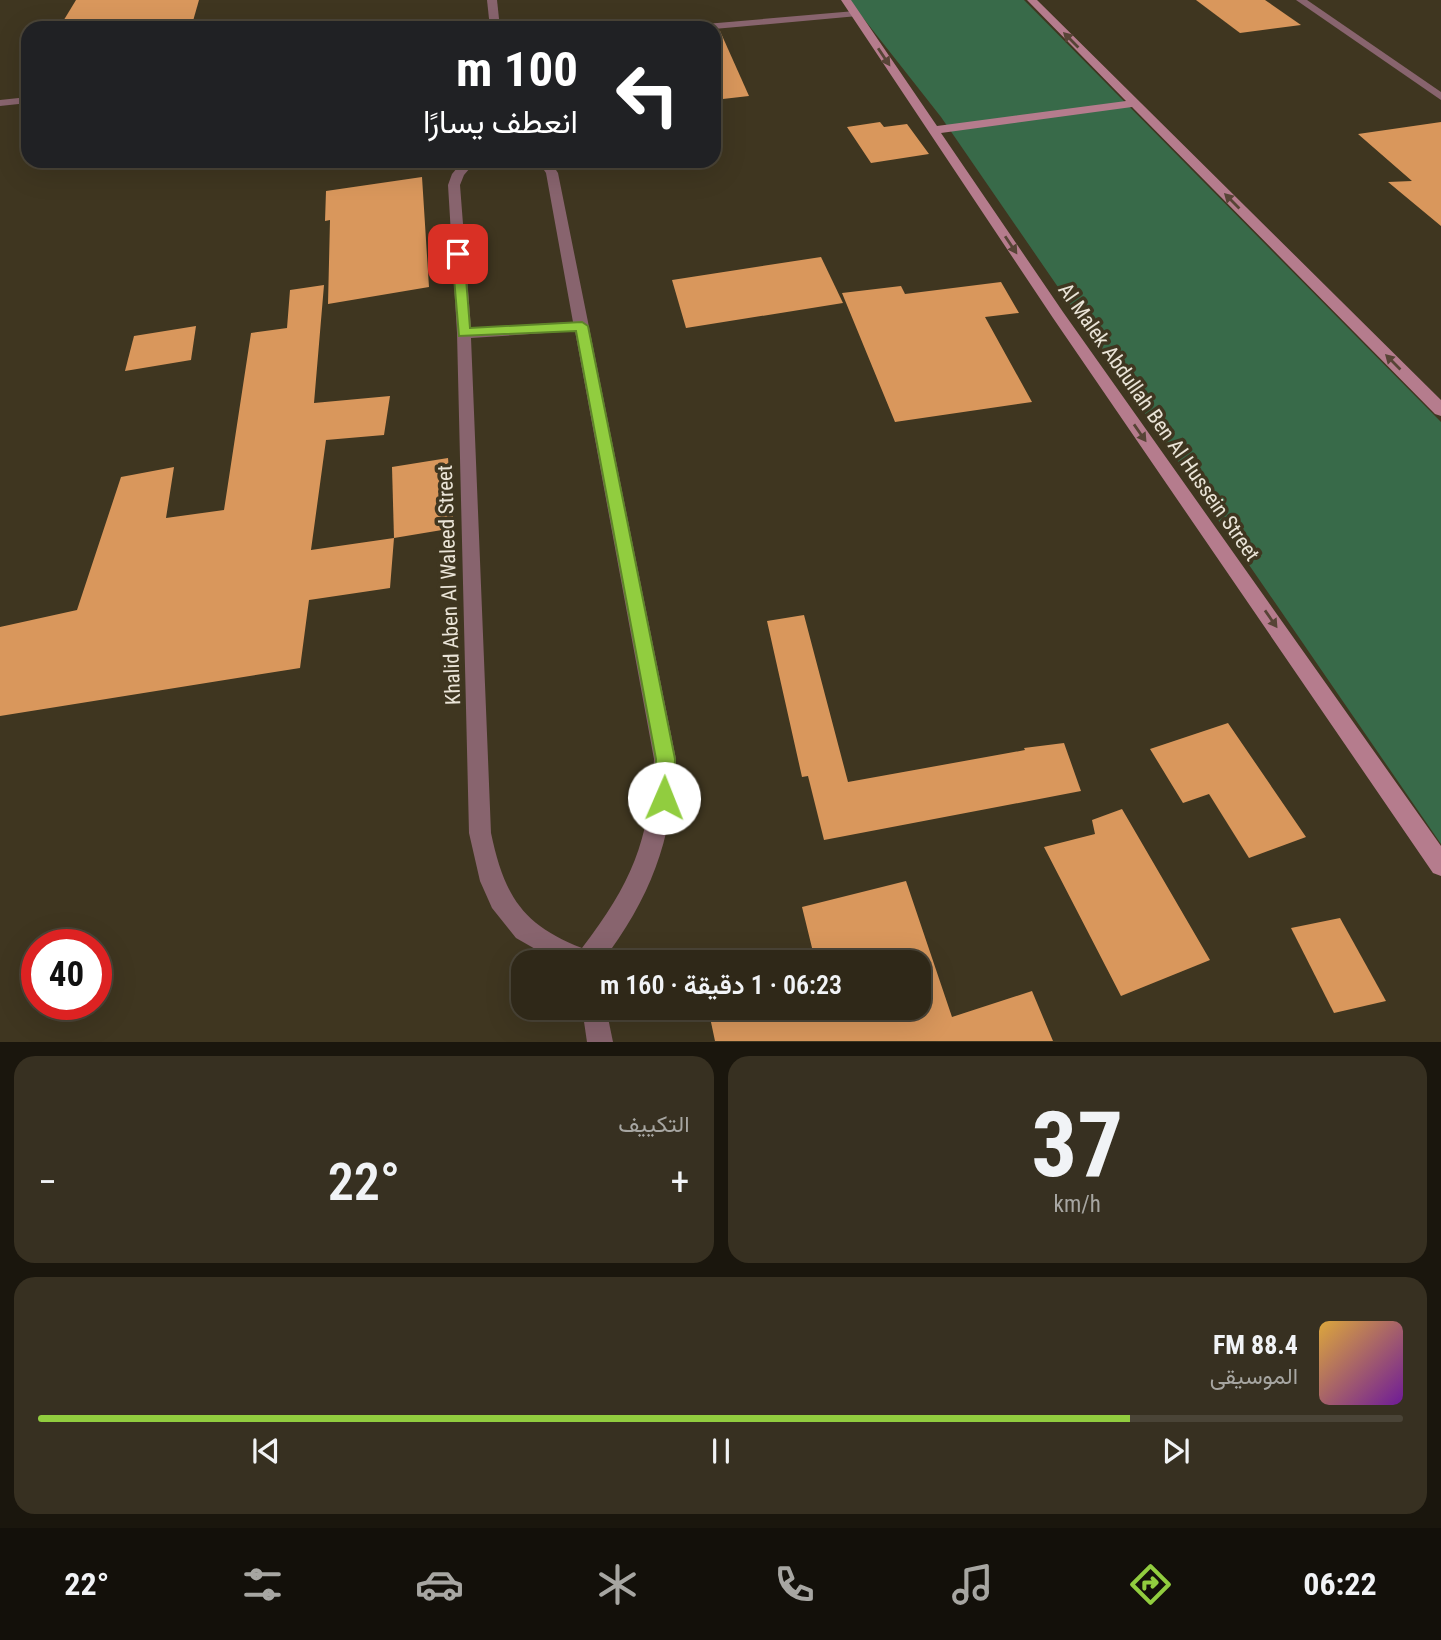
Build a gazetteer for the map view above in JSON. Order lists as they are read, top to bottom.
{
  "streets": {
    "main road": ["Al Malek Abdullah Ben Al Hussein Street"],
    "street": ["Khalid Aben Al Waleed Street"]
  },
  "one_way": ["Al Malek Abdullah Ben Al Hussein Street"],
  "page": {
    "turn": ["100 m", "انعطف يسارًا"],
    "limit": "40",
    "trip": "06:23 · 1 دقيقة · 160 m",
    "tile": [
      ["37", "km/h"],
      "التكييف"
    ],
    "heat": ["−", "22°", "+"],
    "song": ["88.4 FM", "الموسيقى"],
    "tabs": ["06:22", "22°"]
  }
}
